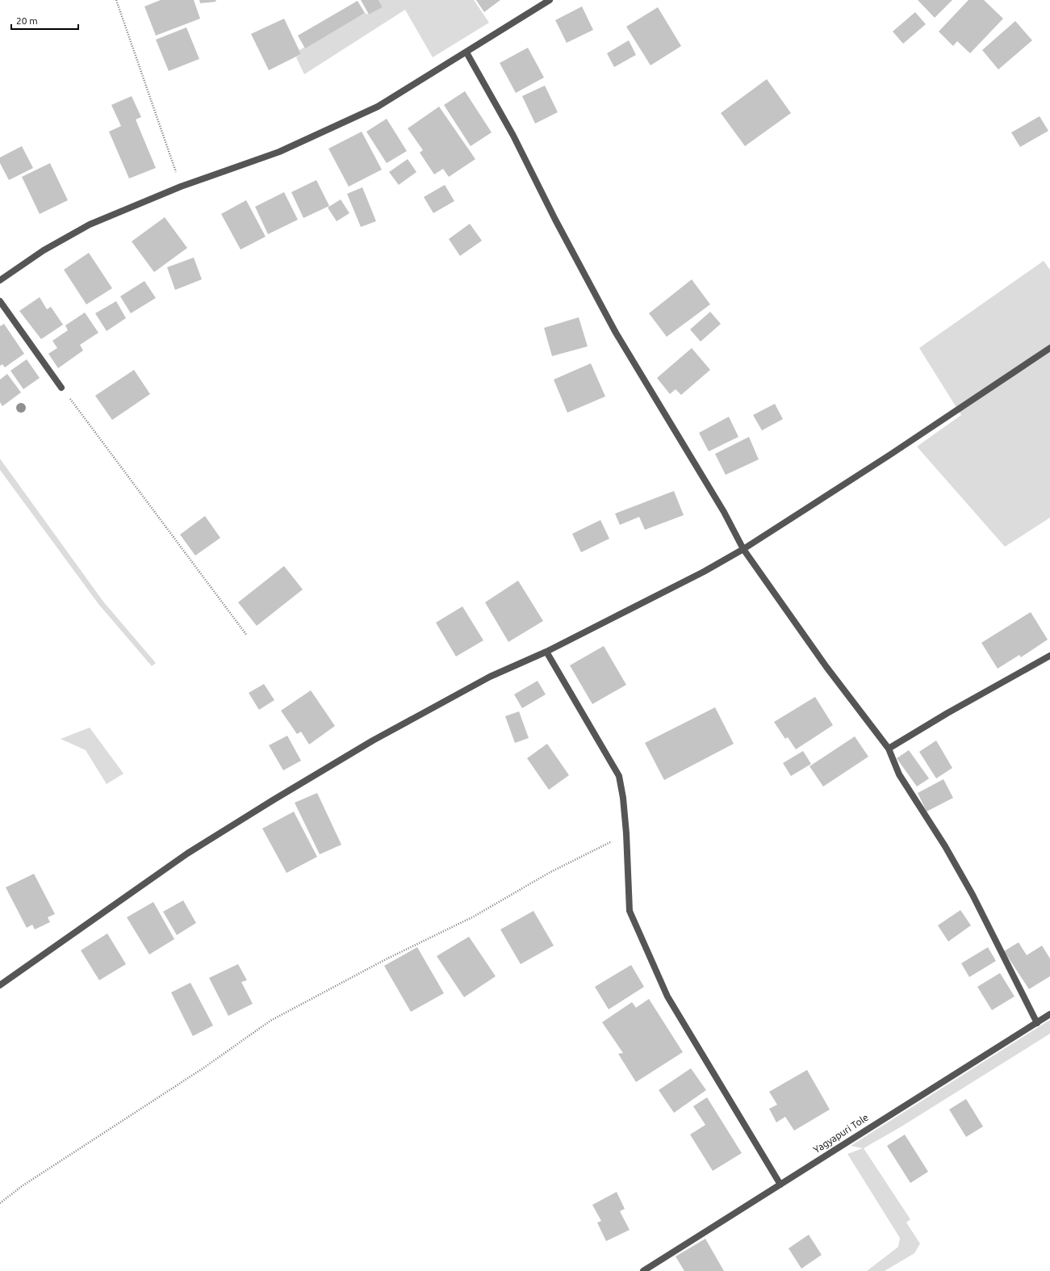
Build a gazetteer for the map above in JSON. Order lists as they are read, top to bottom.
{
  "streets": {
    "street": ["Yagyapuri Tole"]
  },
  "scale_bar": "20 m"
}
